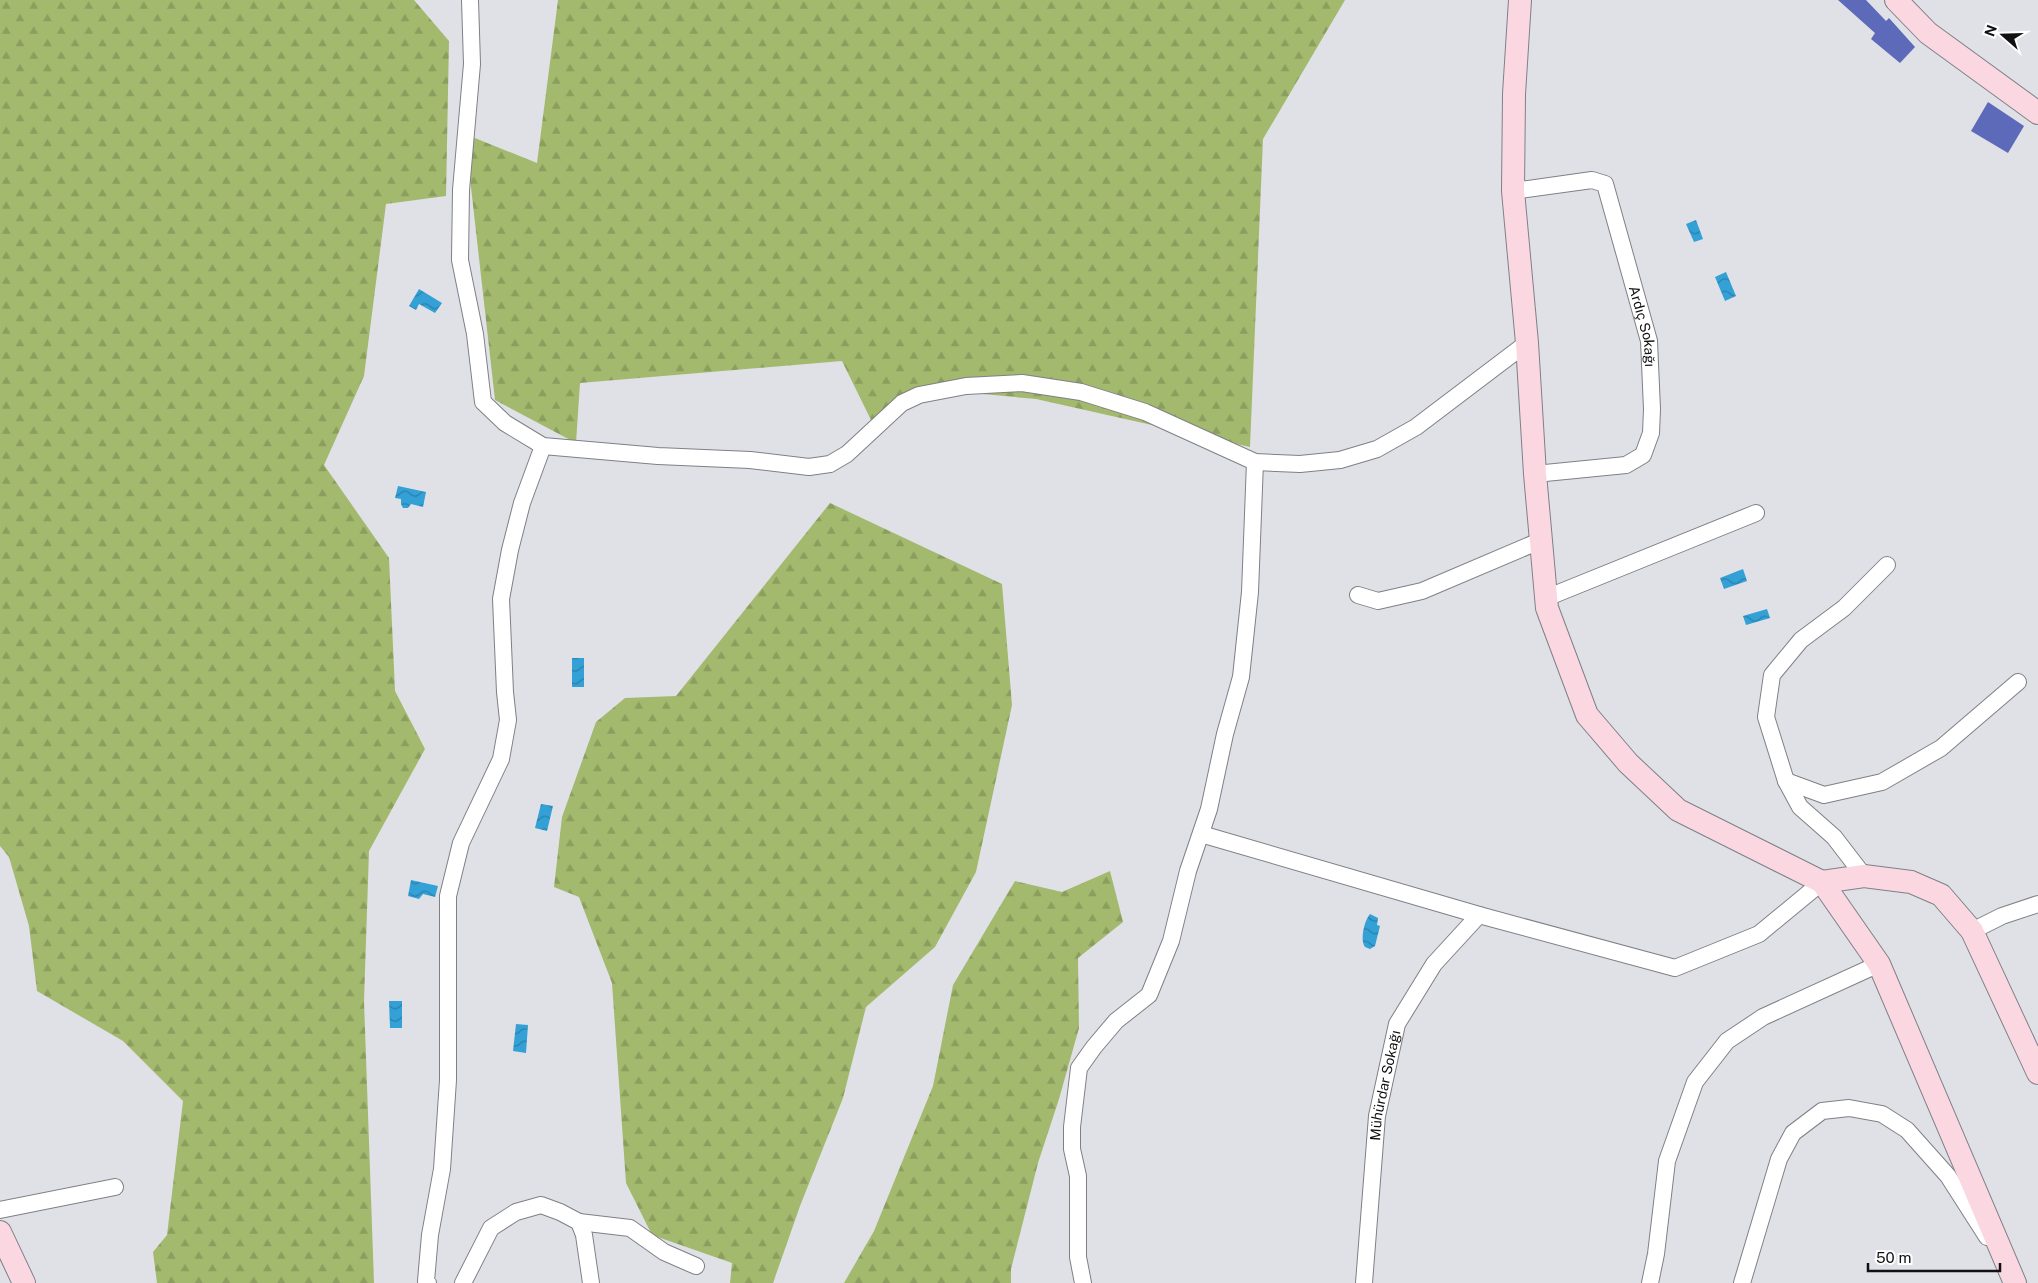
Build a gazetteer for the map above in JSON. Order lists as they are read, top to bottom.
{
  "streets": {
    "street": ["Ardıç Sokağı", "Mühürdar Sokağı"]
  },
  "scale_bar": "50 m",
  "north": "left"
}
